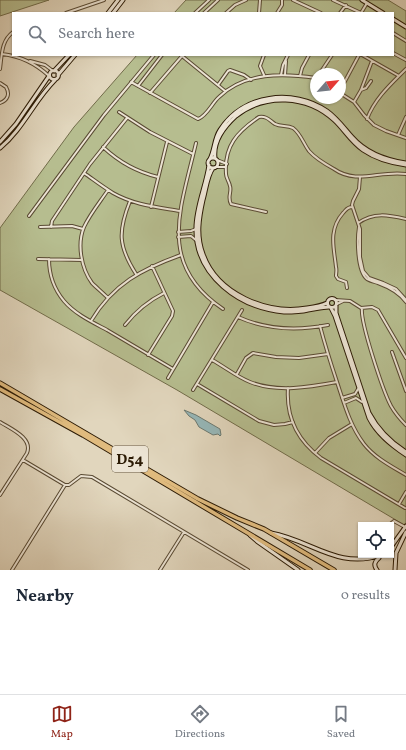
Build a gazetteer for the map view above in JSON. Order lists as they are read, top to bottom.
{
  "streets": {
    "highway": ["D54"]
  },
  "north": "top right",
  "page": {
    "search": "Search here",
    "heading": ["Nearby", "0 results"],
    "nav": ["Map", "Directions", "Saved"]
  }
}
